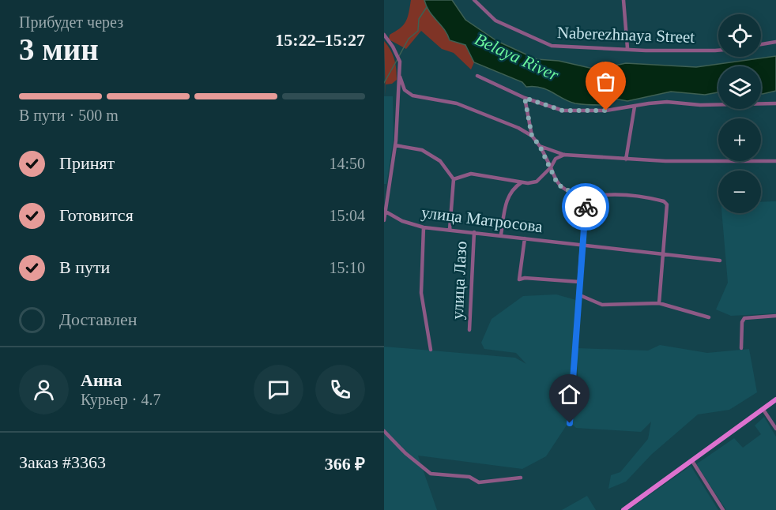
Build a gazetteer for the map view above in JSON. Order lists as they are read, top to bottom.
{
  "streets": {
    "street": ["Naberezhnaya Street", "улица Матросова", "улица Лазо"]
  },
  "crossings": [
    ["улица Матросова", "улица Лазо"]
  ],
  "water": ["Belaya River"],
  "page": {
    "heading": ["3 мин", "Прибудет через", "15:22–15:27"],
    "panel": [
      "Анна",
      "Курьер · 4.7",
      "Заказ #3363",
      "366 ₽"
    ],
    "map_buttons": ["+", "−"],
    "bar": "В пути · 500 m",
    "list": [
      ["Принят", "14:50"],
      ["Готовится", "15:04"],
      ["В пути", "15:10"],
      "Доставлен"
    ]
  }
}
